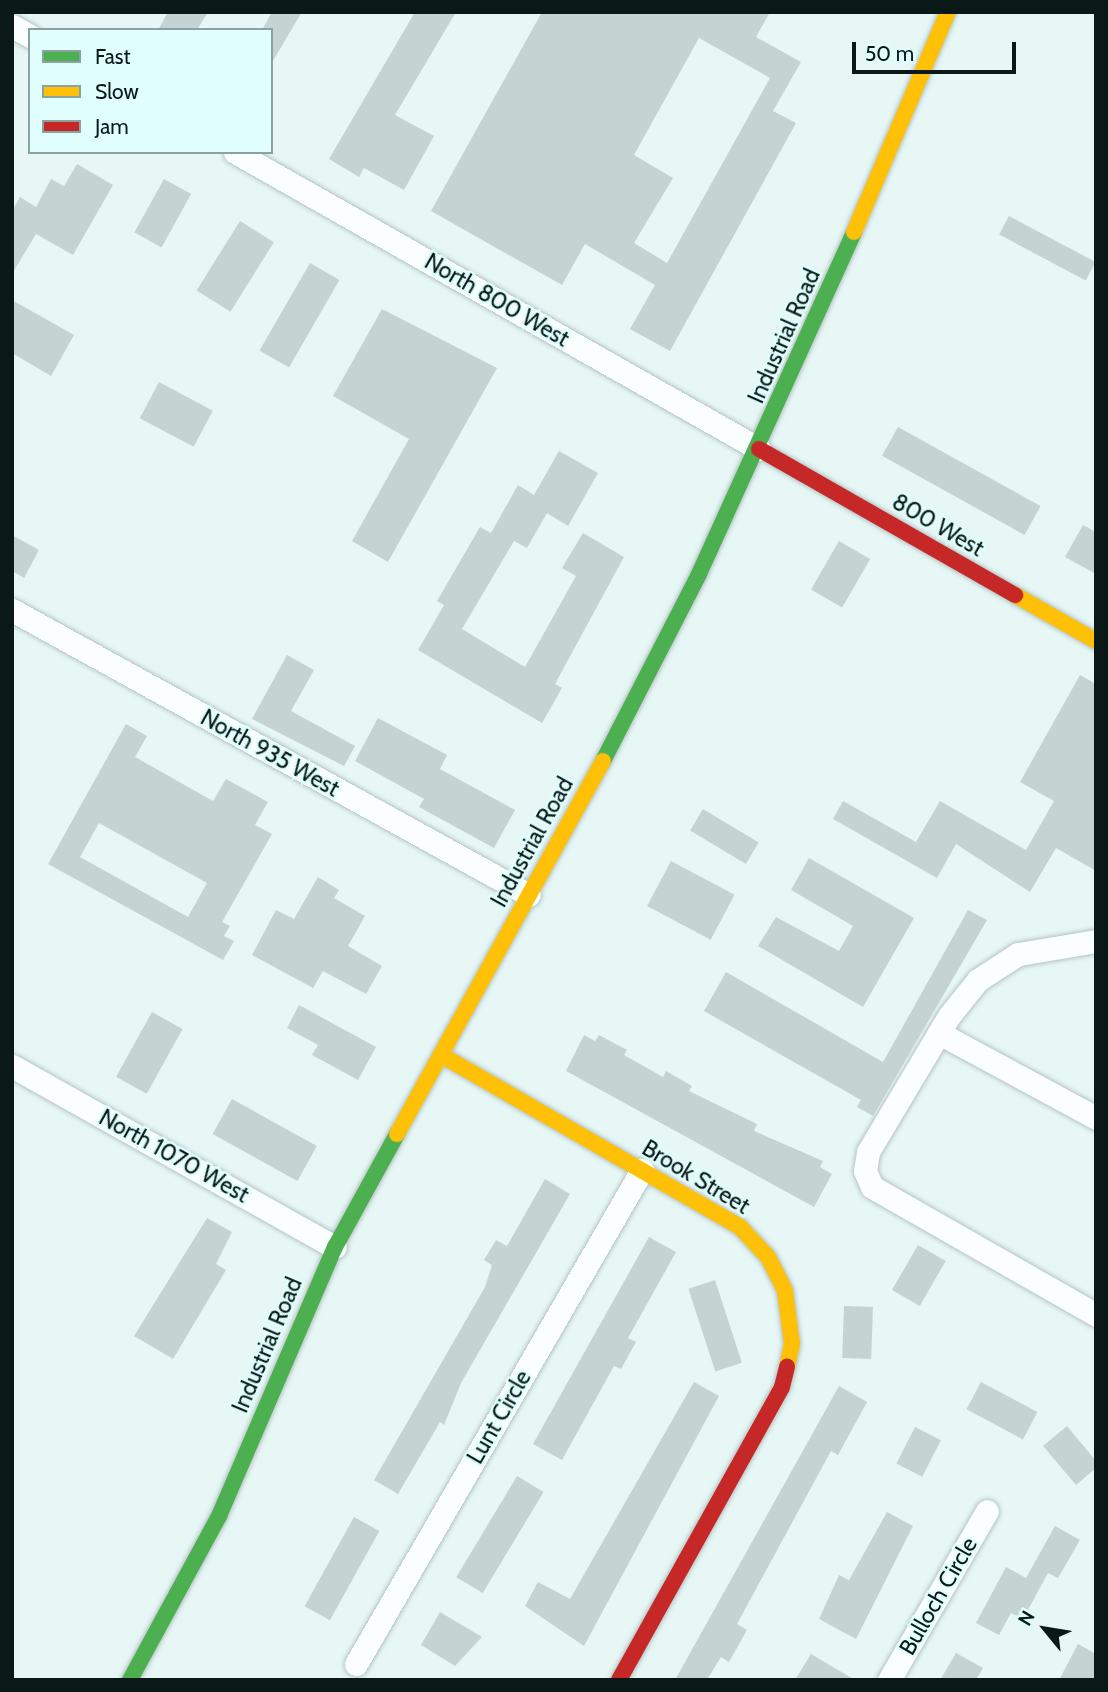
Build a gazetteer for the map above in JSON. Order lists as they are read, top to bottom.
{
  "streets": {
    "street": [
      "North 800 West",
      "Industrial Road",
      "800 West",
      "North 935 West",
      "North 1070 West",
      "Brook Street",
      "Lunt Circle",
      "Bulloch Circle"
    ]
  },
  "crossings": [
    ["North 800 West", "Industrial Road"],
    ["North 800 West", "800 West"],
    ["Industrial Road", "800 West"],
    ["Industrial Road", "North 935 West"],
    ["Industrial Road", "North 1070 West"],
    ["Industrial Road", "Brook Street"],
    ["Brook Street", "Lunt Circle"]
  ],
  "legend": ["Fast", "Slow", "Jam"],
  "scale_bar": "50 m",
  "north": "top left"
}
